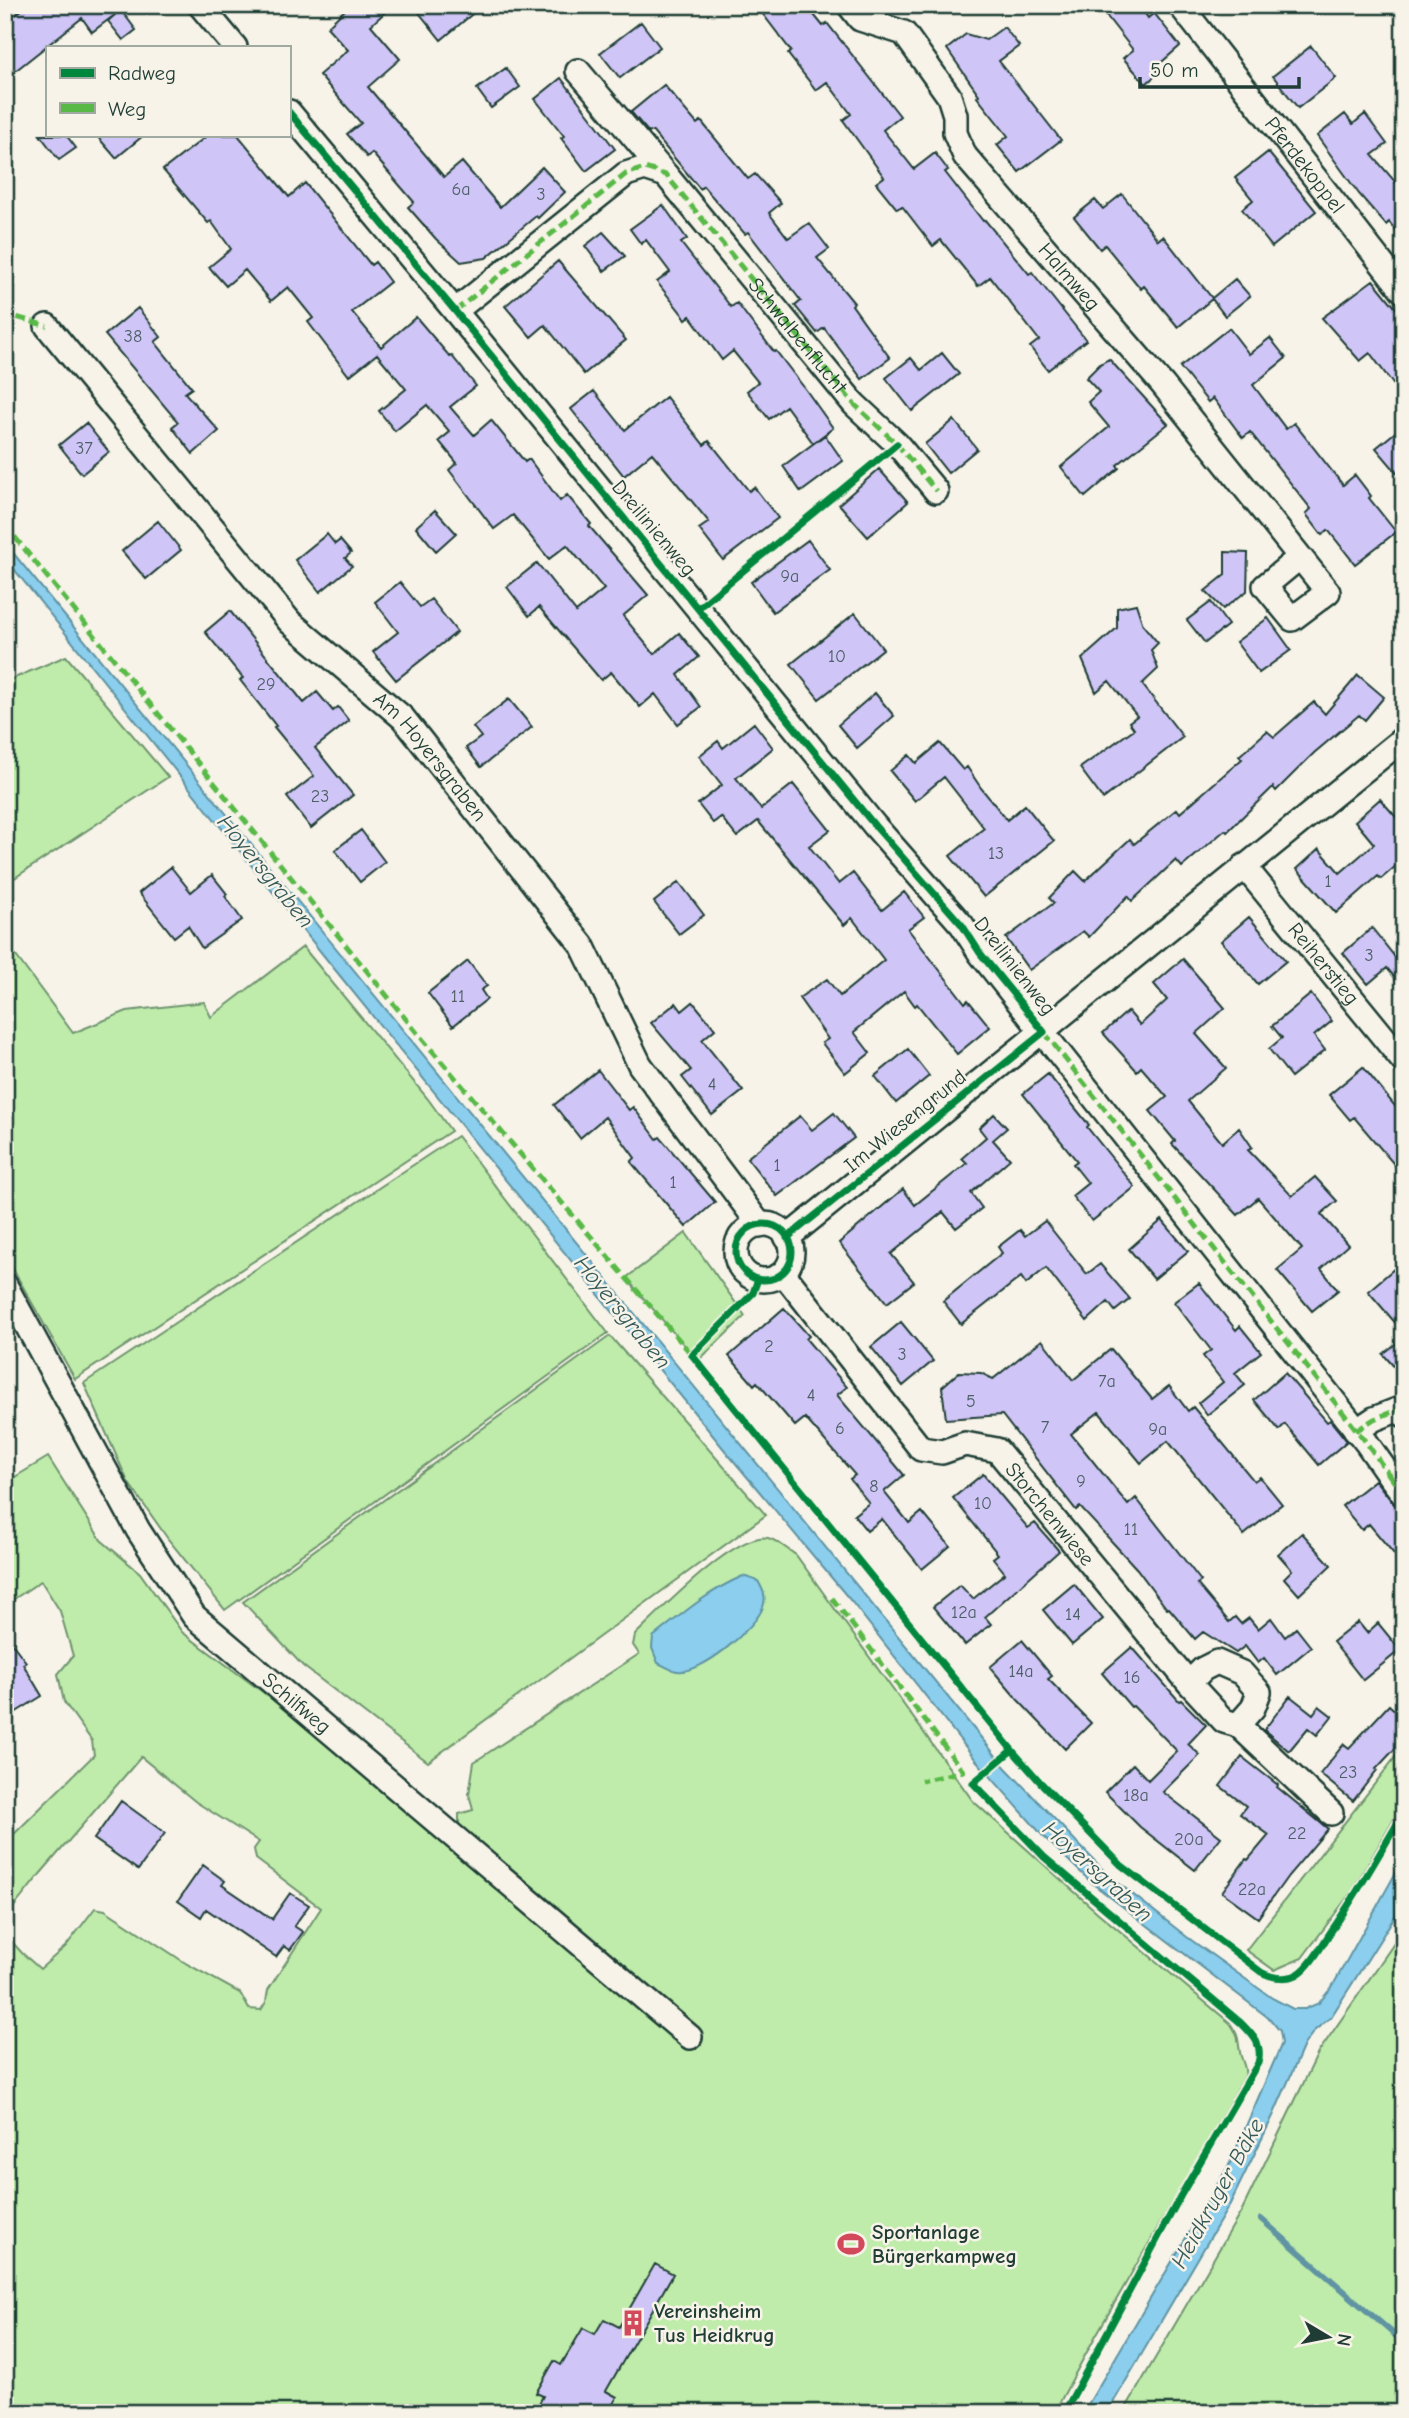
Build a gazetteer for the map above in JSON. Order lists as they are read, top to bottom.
{
  "streets": {
    "street": [
      "Pferdekoppel",
      "Halmweg",
      "Schwalbenflucht",
      "Dreilinienweg",
      "Am Hoyersgraben",
      "Reiherstieg",
      "Im Wiesengrund",
      "Storchenwiese",
      "Schilfweg"
    ]
  },
  "crossings": [
    ["Dreilinienweg", "Im Wiesengrund"],
    ["Am Hoyersgraben", "Im Wiesengrund"],
    ["Am Hoyersgraben", "Storchenwiese"],
    ["Reiherstieg", "Im Wiesengrund"],
    ["Im Wiesengrund", "Storchenwiese"]
  ],
  "water": ["Hoyersgraben", "Heidkruger Bäke"],
  "places": {
    "sports": ["Sportanlage Bürgerkampweg"],
    "building": ["Vereinsheim Tus Heidkrug"]
  },
  "house_numbers": [
    "6a",
    "3",
    "38",
    "37",
    "9a",
    "10",
    "29",
    "23",
    "13",
    "1",
    "3",
    "11",
    "4",
    "1",
    "1",
    "2",
    "3",
    "7a",
    "4",
    "5",
    "7",
    "6",
    "9a",
    "9",
    "8",
    "10",
    "11",
    "12a",
    "14",
    "14a",
    "16",
    "23",
    "18a",
    "22",
    "20a",
    "22a"
  ],
  "legend": ["Radweg", "Weg"],
  "scale_bar": "50 m",
  "north": "right"
}
